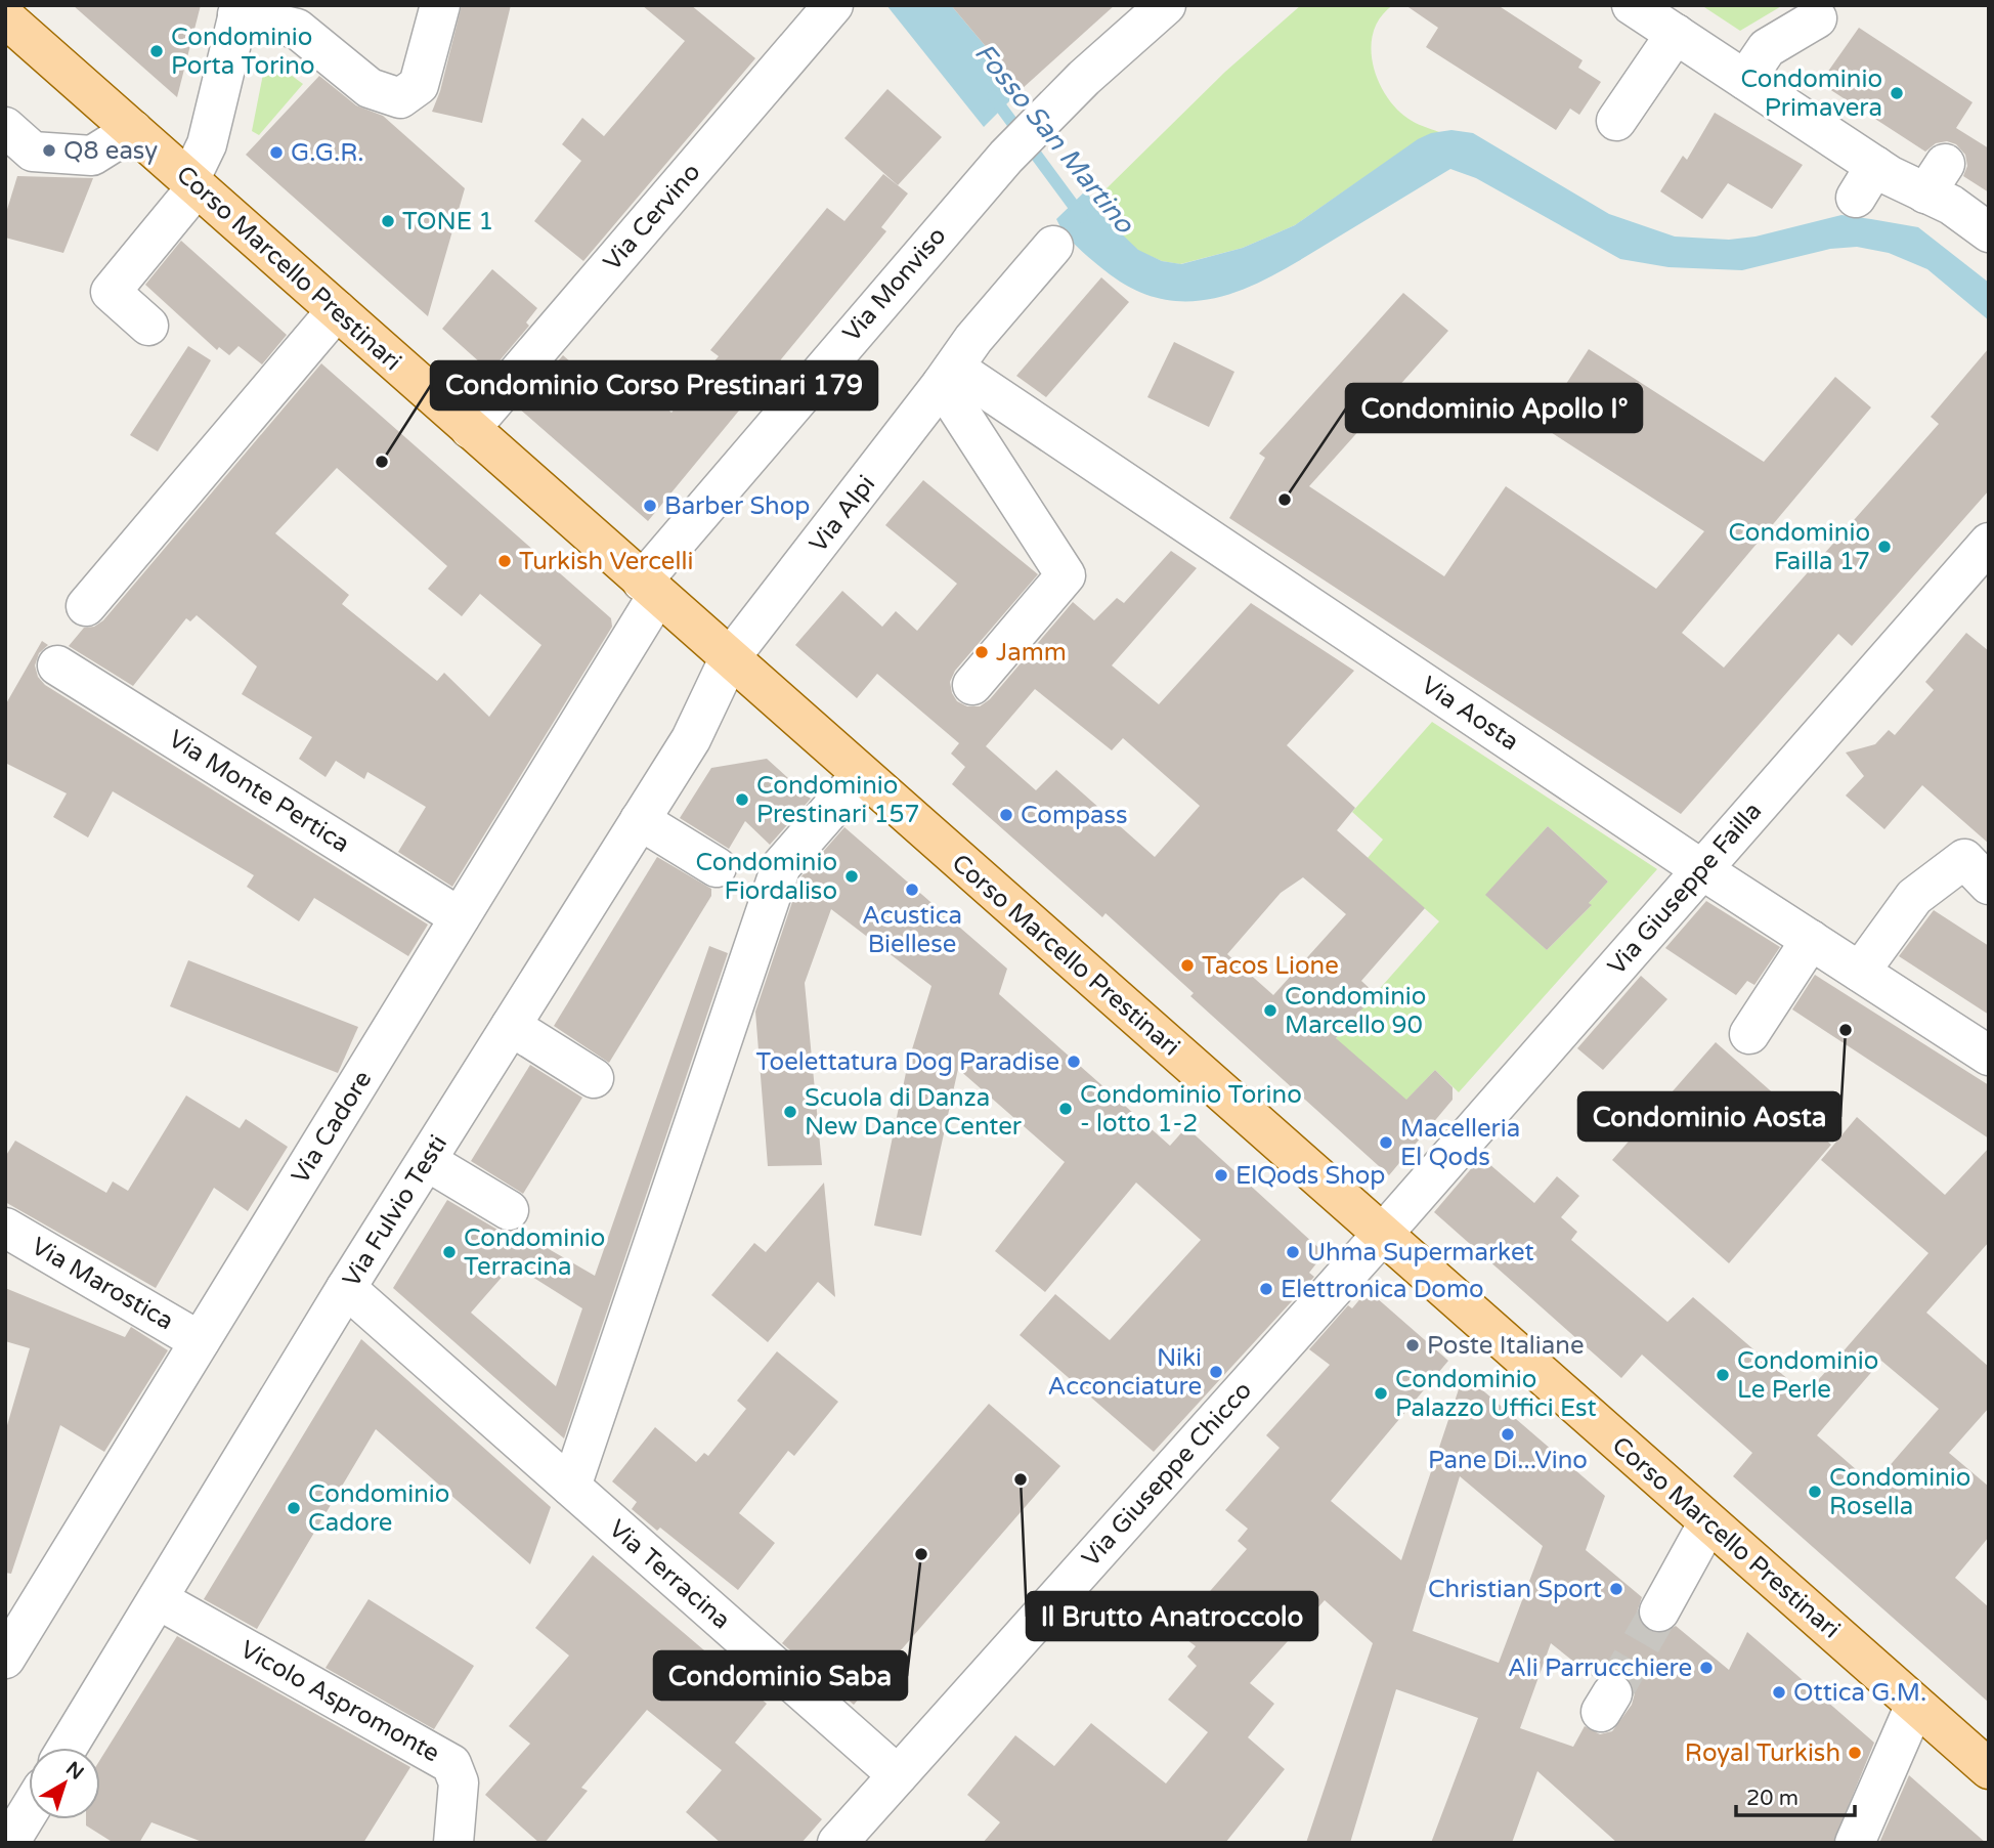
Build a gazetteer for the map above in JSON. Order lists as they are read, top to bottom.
{
  "streets": {
    "main road": ["Corso Marcello Prestinari"],
    "street": [
      "Via Cervino",
      "Via Monviso",
      "Via Alpi",
      "Via Aosta",
      "Via Monte Pertica",
      "Via Giuseppe Failla",
      "Via Cadore",
      "Via Fulvio Testi",
      "Via Marostica",
      "Via Giuseppe Chicco",
      "Via Terracina",
      "Vicolo Aspromonte"
    ]
  },
  "crossings": [
    ["Via Cervino", "Corso Marcello Prestinari"],
    ["Corso Marcello Prestinari", "Via Monviso"],
    ["Corso Marcello Prestinari", "Via Alpi"],
    ["Corso Marcello Prestinari", "Via Giuseppe Failla"],
    ["Corso Marcello Prestinari", "Via Cadore"],
    ["Corso Marcello Prestinari", "Via Fulvio Testi"],
    ["Corso Marcello Prestinari", "Via Giuseppe Chicco"],
    ["Via Monviso", "Via Cadore"],
    ["Via Alpi", "Via Aosta"],
    ["Via Alpi", "Via Fulvio Testi"],
    ["Via Aosta", "Via Giuseppe Failla"],
    ["Via Monte Pertica", "Via Cadore"],
    ["Via Giuseppe Failla", "Via Giuseppe Chicco"],
    ["Via Cadore", "Via Marostica"],
    ["Via Fulvio Testi", "Via Terracina"],
    ["Via Fulvio Testi", "Vicolo Aspromonte"],
    ["Via Giuseppe Chicco", "Via Terracina"]
  ],
  "water": ["Fosso San Martino"],
  "places": [
    "Condominio Porta Torino",
    "Condominio Primavera",
    "Q8 easy",
    "G.G.R.",
    "TONE 1",
    "Condominio Corso Prestinari 179",
    "Condominio Apollo I°",
    "Barber Shop",
    "Condominio Failla 17",
    "Turkish Vercelli",
    "Jamm",
    "Condominio Prestinari 157",
    "Compass",
    "Condominio Fiordaliso",
    "Acustica Biellese",
    "Tacos Lione",
    "Condominio Marcello 90",
    "Condominio Aosta",
    "Toelettatura Dog Paradise",
    "Condominio Torino - lotto 1-2",
    "Scuola di Danza New Dance Center",
    "Macelleria El Qods",
    "ElQods Shop",
    "Condominio Terracina",
    "Uhma Supermarket",
    "Elettronica Domo",
    "Poste Italiane",
    "Niki Acconciature",
    "Condominio Le Perle",
    "Condominio Palazzo Uffici Est",
    "Pane Di...Vino",
    "Il Brutto Anatroccolo",
    "Condominio Rosella",
    "Condominio Cadore",
    "Condominio Saba",
    "Christian Sport",
    "Ali Parrucchiere",
    "Ottica G.M.",
    "Royal Turkish"
  ],
  "scale_bar": "20 m",
  "north": "top right"
}
